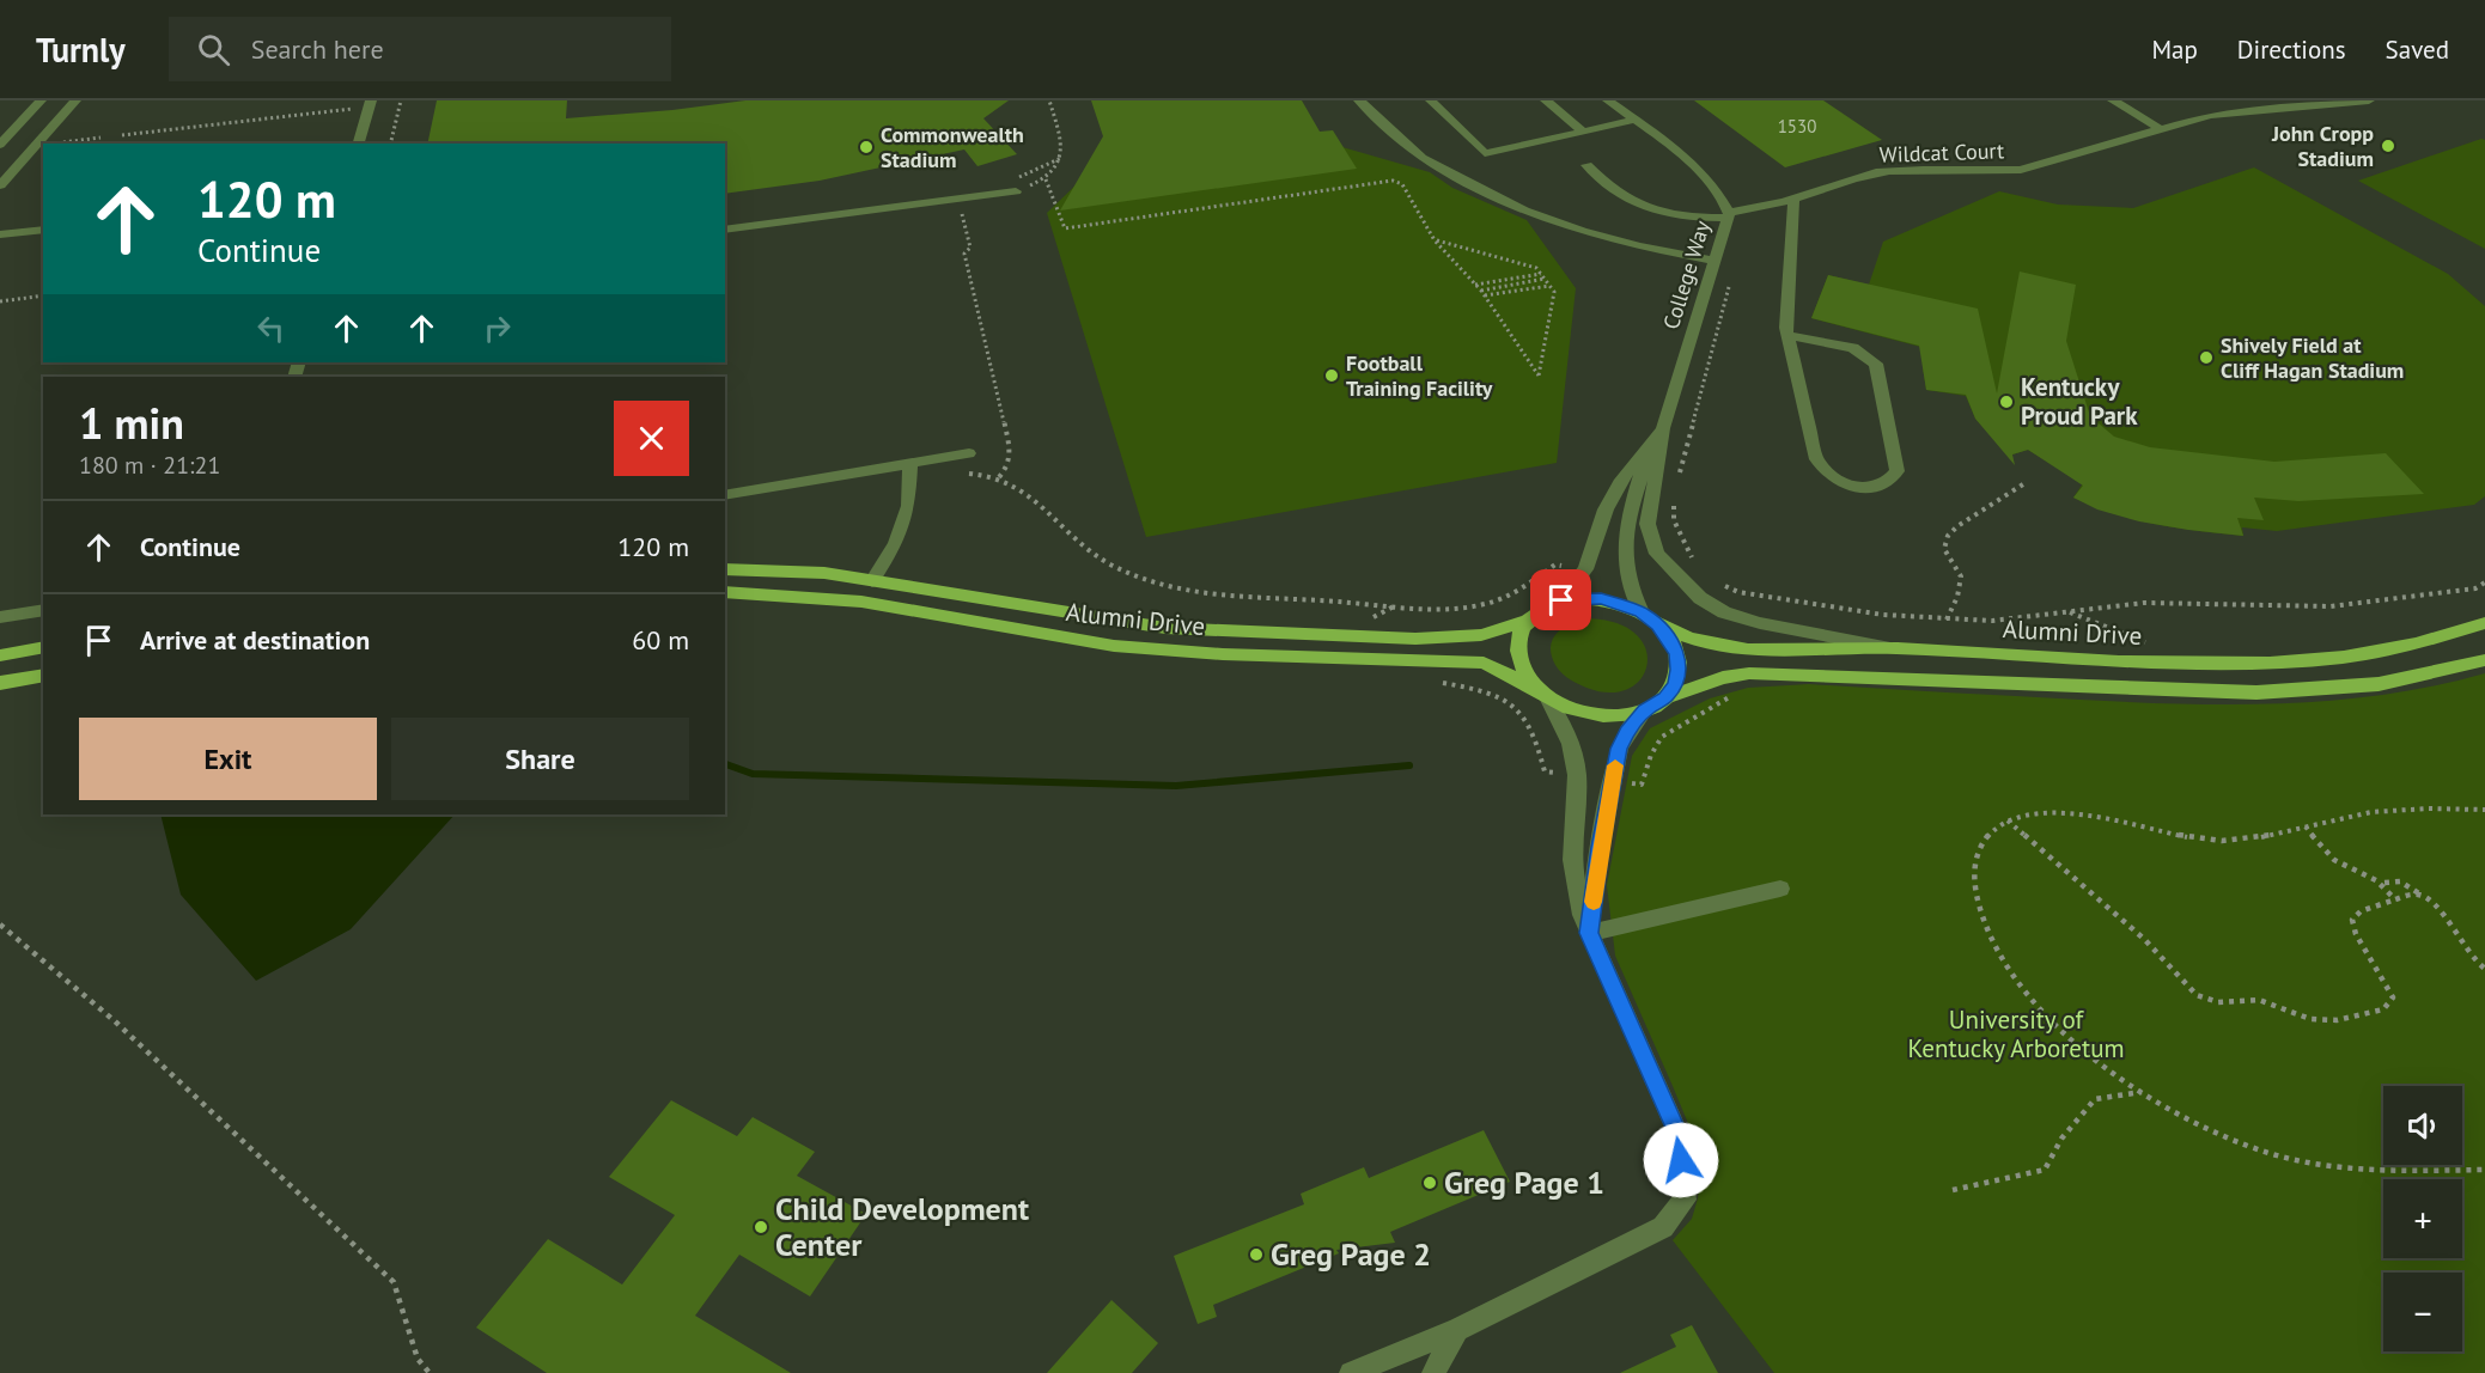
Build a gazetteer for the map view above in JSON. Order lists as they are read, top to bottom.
{
  "streets": {
    "main road": ["Alumni Drive"],
    "street": ["Wildcat Court", "College Way"]
  },
  "crossings": [
    ["Wildcat Court", "College Way"],
    ["College Way", "Alumni Drive"]
  ],
  "parks": ["University of Kentucky Arboretum"],
  "places": [
    "John Cropp Stadium",
    "Commonwealth Stadium",
    "Shively Field at Cliff Hagan Stadium",
    "Football Training Facility",
    "Kentucky Proud Park",
    "Greg Page 1",
    "Child Development Center",
    "Greg Page 2"
  ],
  "house_numbers": ["1530"],
  "page": {
    "header": "Turnly",
    "search": "Search here",
    "nav": ["Map", "Directions", "Saved"],
    "turn": ["120 m", "Continue"],
    "heading": ["1 min", "180 m · 21:21"],
    "list": [
      {
        "name": "Continue",
        "value": "120 m"
      },
      {
        "name": "Arrive at destination",
        "value": "60 m"
      }
    ],
    "buttons": ["Exit", "Share"],
    "map_buttons": ["+", "−"]
  }
}
